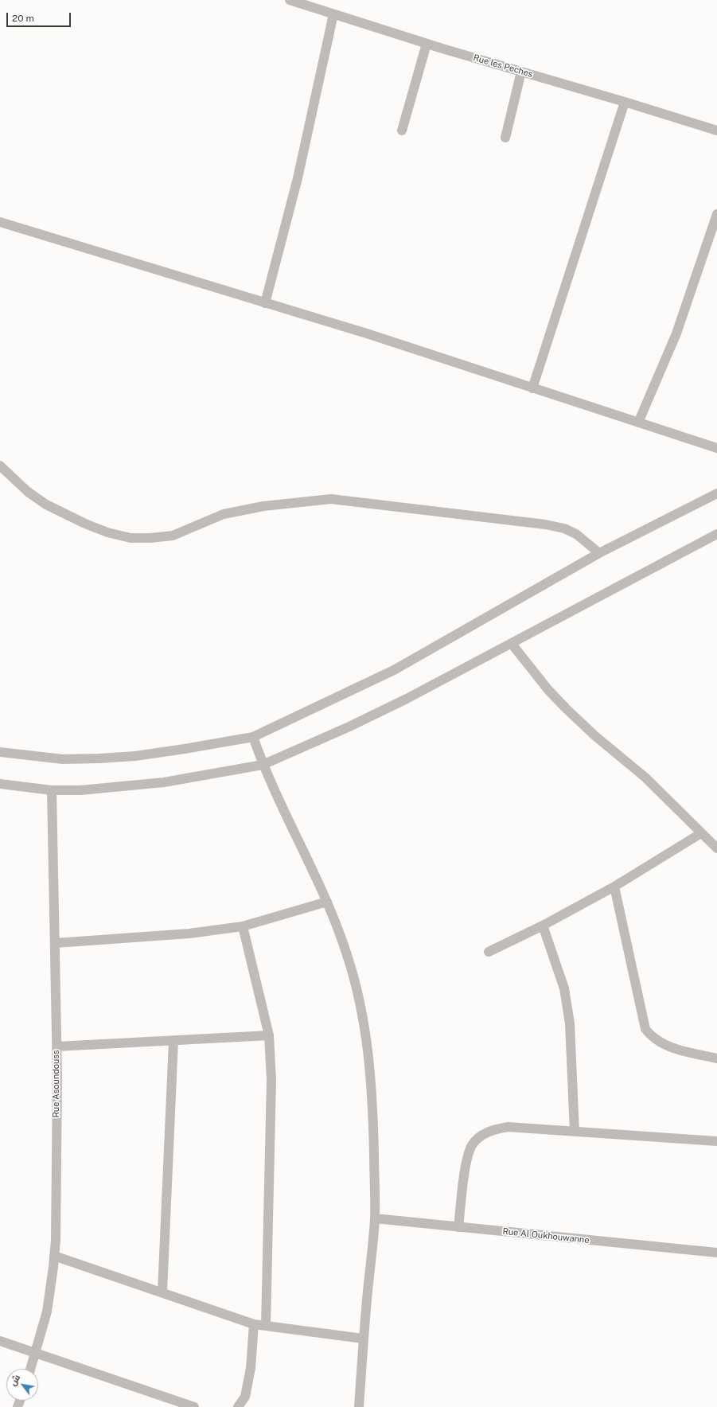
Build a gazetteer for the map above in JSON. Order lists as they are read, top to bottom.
{
  "streets": {
    "street": ["Rue les Peches", "Rue Asoundouss", "Rue Al Oukhouwanne"]
  },
  "scale_bar": "20 m",
  "north": "top left"
}
